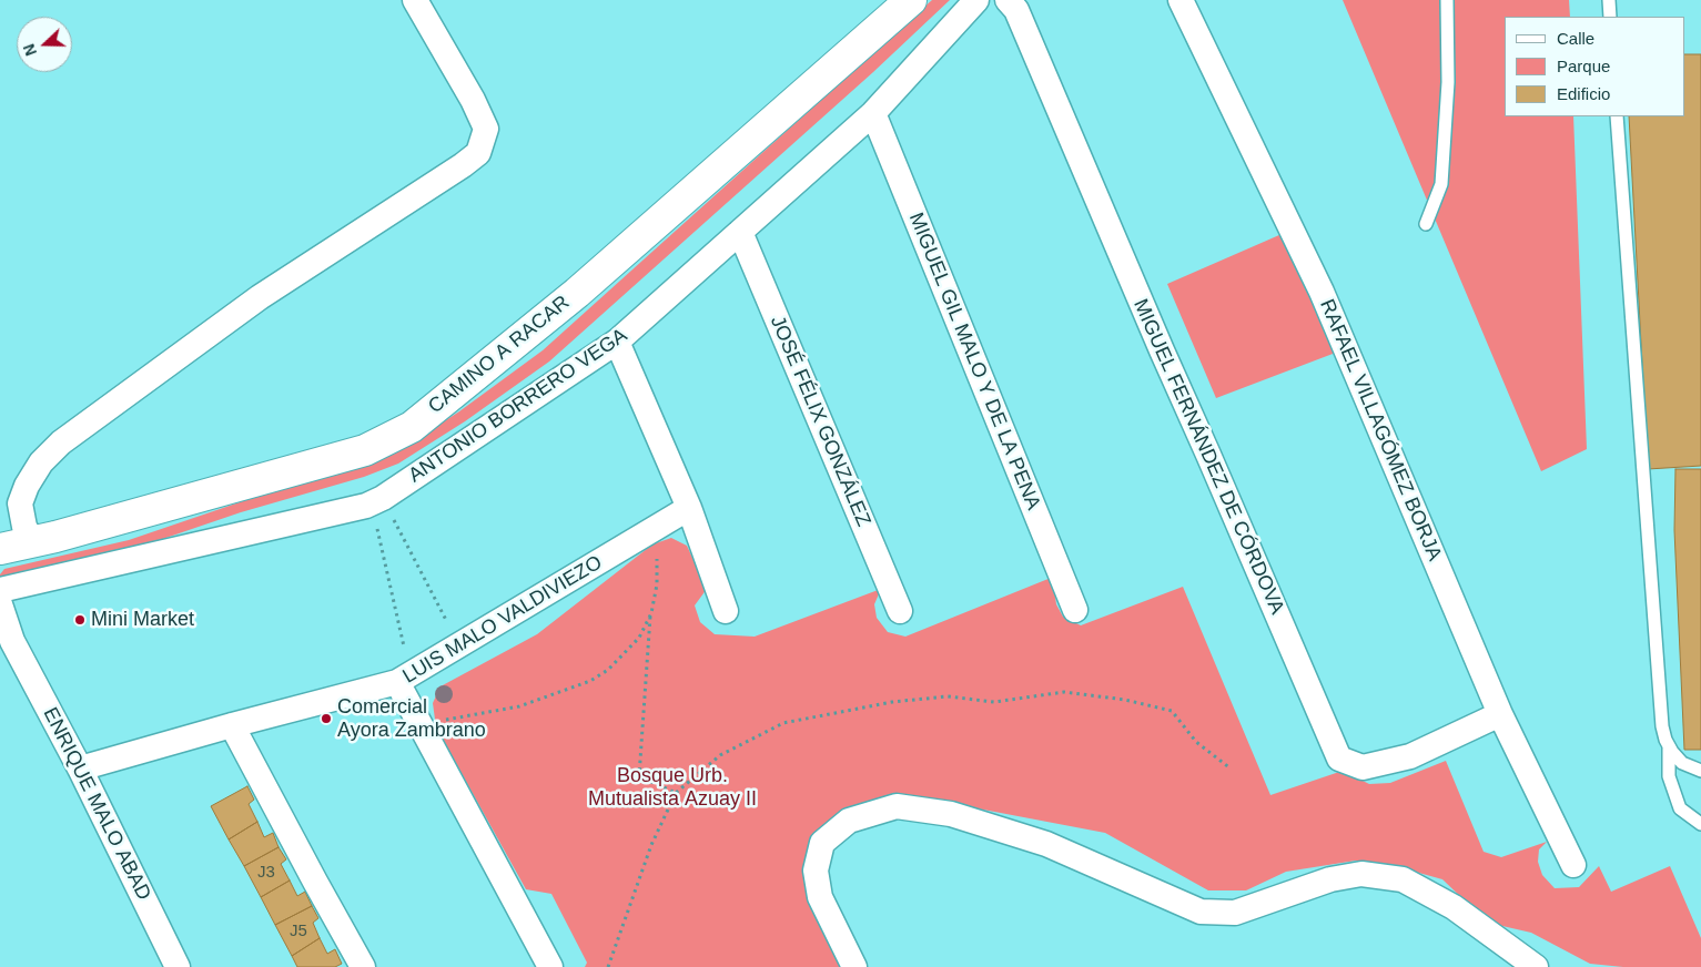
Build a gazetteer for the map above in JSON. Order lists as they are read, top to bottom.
{
  "streets": {
    "street": [
      "CAMINO A RACAR",
      "MIGUEL GIL MALO Y DE LA PENA",
      "ANTONIO BORRERO VEGA",
      "JOSÉ FÉLIX GONZÁLEZ",
      "RAFAEL VILLAGÓMEZ BORJA",
      "MIGUEL FERNÁNDEZ DE CÓRDOVA",
      "LUIS MALO VALDIVIEZO",
      "ENRIQUE MALO ABAD"
    ]
  },
  "crossings": [
    ["MIGUEL GIL MALO Y DE LA PENA", "ANTONIO BORRERO VEGA"],
    ["ANTONIO BORRERO VEGA", "JOSÉ FÉLIX GONZÁLEZ"],
    ["ANTONIO BORRERO VEGA", "ENRIQUE MALO ABAD"],
    ["RAFAEL VILLAGÓMEZ BORJA", "MIGUEL FERNÁNDEZ DE CÓRDOVA"],
    ["LUIS MALO VALDIVIEZO", "ENRIQUE MALO ABAD"]
  ],
  "parks": ["Bosque Urb. Mutualista Azuay II"],
  "places": ["Mini Market", "Comercial Ayora Zambrano"],
  "house_numbers": ["J3", "J5"],
  "legend": ["Calle", "Parque", "Edificio"],
  "north": "left"
}
